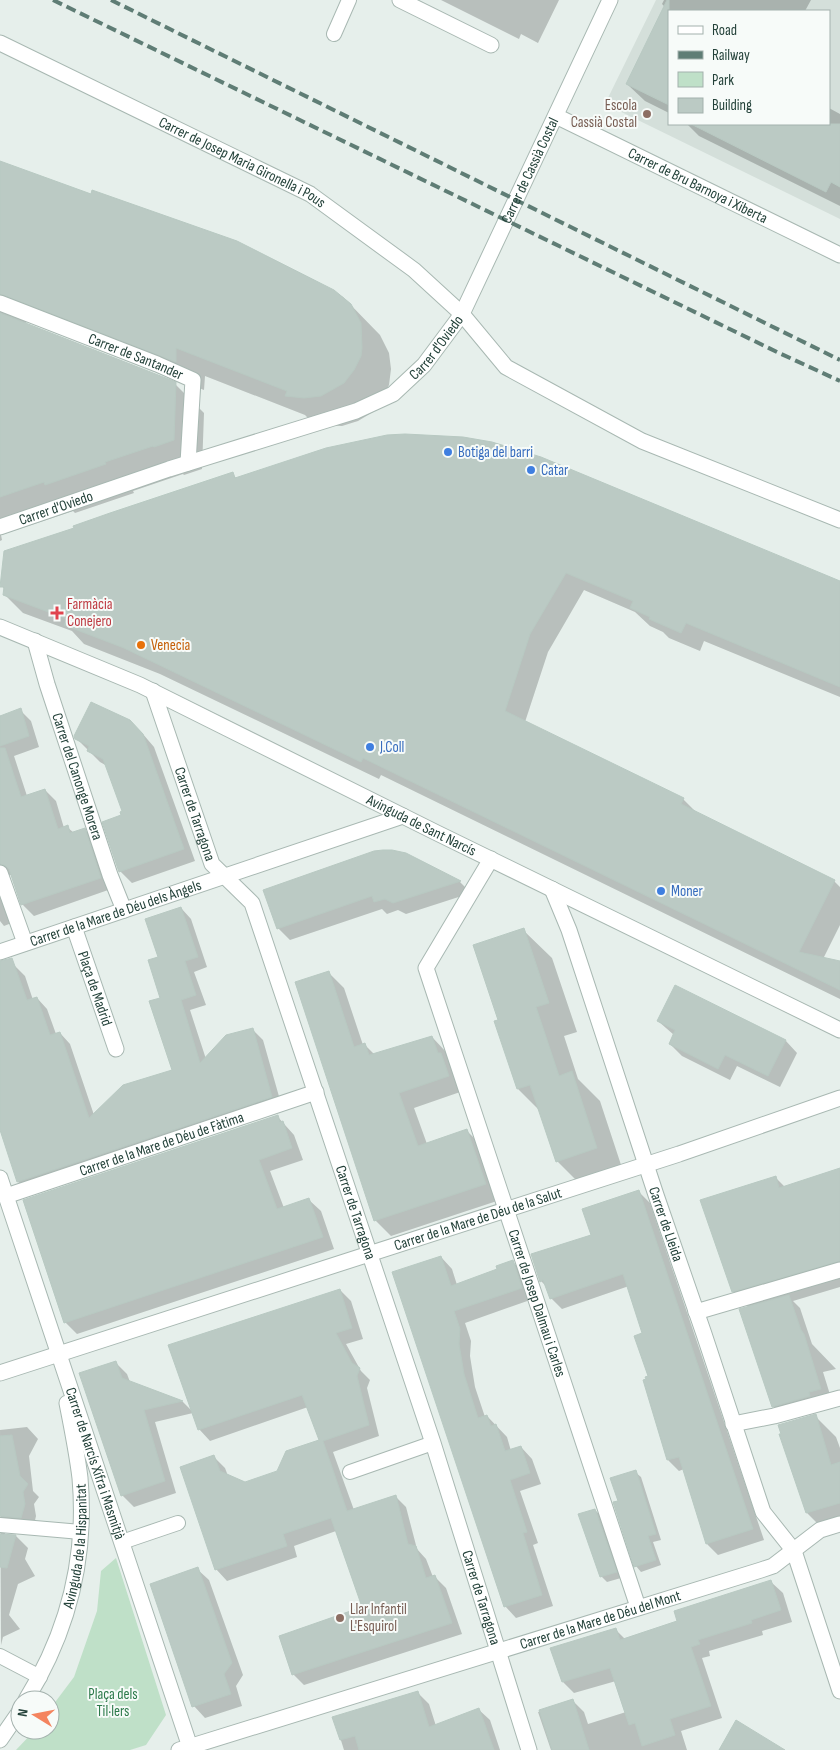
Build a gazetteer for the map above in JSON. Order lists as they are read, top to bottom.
{
  "streets": {
    "street": [
      "Carrer de Josep Maria Gironella i Pous",
      "Carrer de Cassià Costal",
      "Carrer de Bru Barnoya i Xiberta",
      "Carrer d'Oviedo",
      "Carrer de Santander",
      "Carrer del Canonge Morera",
      "Carrer de Tarragona",
      "Avinguda de Sant Narcís",
      "Carrer de la Mare de Déu dels Àngels",
      "Plaça de Madrid",
      "Carrer de la Mare de Déu de Fàtima",
      "Carrer de la Mare de Déu de la Salut",
      "Carrer de Lleida",
      "Carrer de Josep Dalmau i Carles",
      "Carrer de Narcís Xifra i Masmitjà",
      "Avinguda de la Hispanitat",
      "Carrer de la Mare de Déu del Mont"
    ]
  },
  "crossings": [
    ["Carrer de Josep Maria Gironella i Pous", "Carrer de Cassià Costal"],
    ["Carrer de Josep Maria Gironella i Pous", "Carrer d'Oviedo"],
    ["Carrer de Cassià Costal", "Carrer de Bru Barnoya i Xiberta"],
    ["Carrer de Cassià Costal", "Carrer d'Oviedo"],
    ["Carrer d'Oviedo", "Carrer de Santander"],
    ["Carrer del Canonge Morera", "Avinguda de Sant Narcís"],
    ["Carrer del Canonge Morera", "Carrer de la Mare de Déu dels Àngels"],
    ["Carrer de Tarragona", "Avinguda de Sant Narcís"],
    ["Carrer de Tarragona", "Carrer de la Mare de Déu dels Àngels"],
    ["Carrer de Tarragona", "Carrer de la Mare de Déu de Fàtima"],
    ["Carrer de Tarragona", "Carrer de la Mare de Déu de la Salut"],
    ["Carrer de Tarragona", "Carrer de la Mare de Déu del Mont"],
    ["Avinguda de Sant Narcís", "Carrer de la Mare de Déu dels Àngels"],
    ["Avinguda de Sant Narcís", "Carrer de Lleida"],
    ["Avinguda de Sant Narcís", "Carrer de Josep Dalmau i Carles"],
    ["Carrer de la Mare de Déu dels Àngels", "Plaça de Madrid"],
    ["Carrer de la Mare de Déu de Fàtima", "Carrer de Narcís Xifra i Masmitjà"],
    ["Carrer de la Mare de Déu de la Salut", "Carrer de Lleida"],
    ["Carrer de la Mare de Déu de la Salut", "Carrer de Josep Dalmau i Carles"],
    ["Carrer de la Mare de Déu de la Salut", "Carrer de Narcís Xifra i Masmitjà"],
    ["Carrer de la Mare de Déu de la Salut", "Avinguda de la Hispanitat"],
    ["Carrer de Lleida", "Carrer de la Mare de Déu del Mont"],
    ["Carrer de Josep Dalmau i Carles", "Carrer de la Mare de Déu del Mont"],
    ["Carrer de Narcís Xifra i Masmitjà", "Avinguda de la Hispanitat"],
    ["Carrer de Narcís Xifra i Masmitjà", "Carrer de la Mare de Déu del Mont"]
  ],
  "parks": ["Plaça dels Til·lers"],
  "places": {
    "other": [
      "Escola Cassià Costal",
      "Botiga del barri",
      "Catar",
      "Venecia",
      "J.Coll",
      "Moner",
      "Llar Infantil L'Esquirol"
    ],
    "health": ["Farmàcia Conejero"]
  },
  "legend": [
    "Road",
    "Railway",
    "Park",
    "Building"
  ],
  "north": "left"
}
